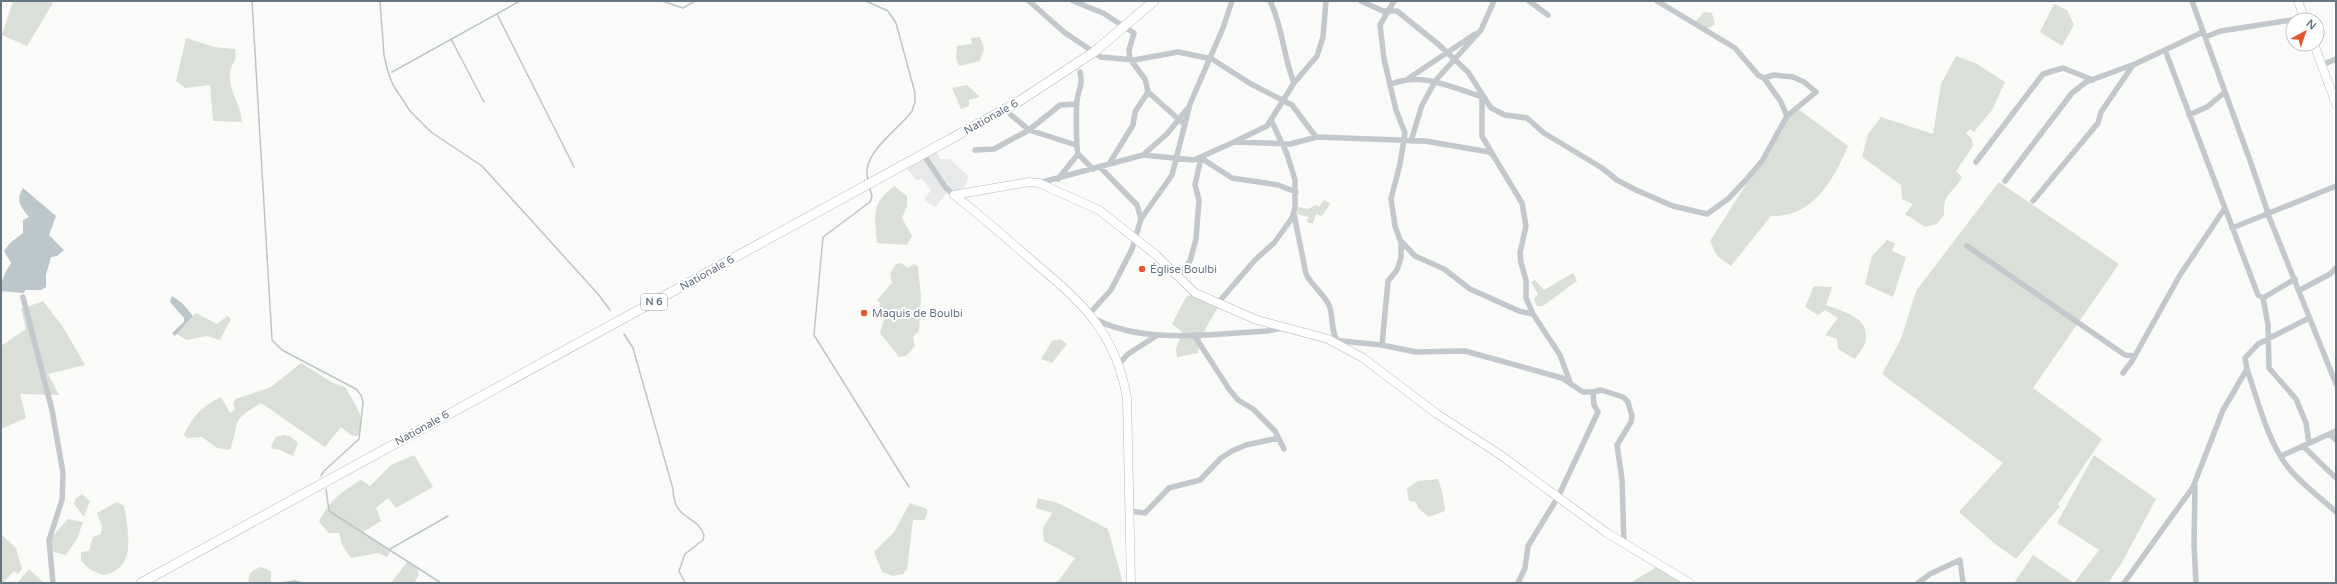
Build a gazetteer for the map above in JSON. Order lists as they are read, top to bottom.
{
  "streets": {
    "main road": ["Nationale 6", "N 6"]
  },
  "places": ["Église Boulbi", "Maquis de Boulbi"],
  "north": "top right"
}
